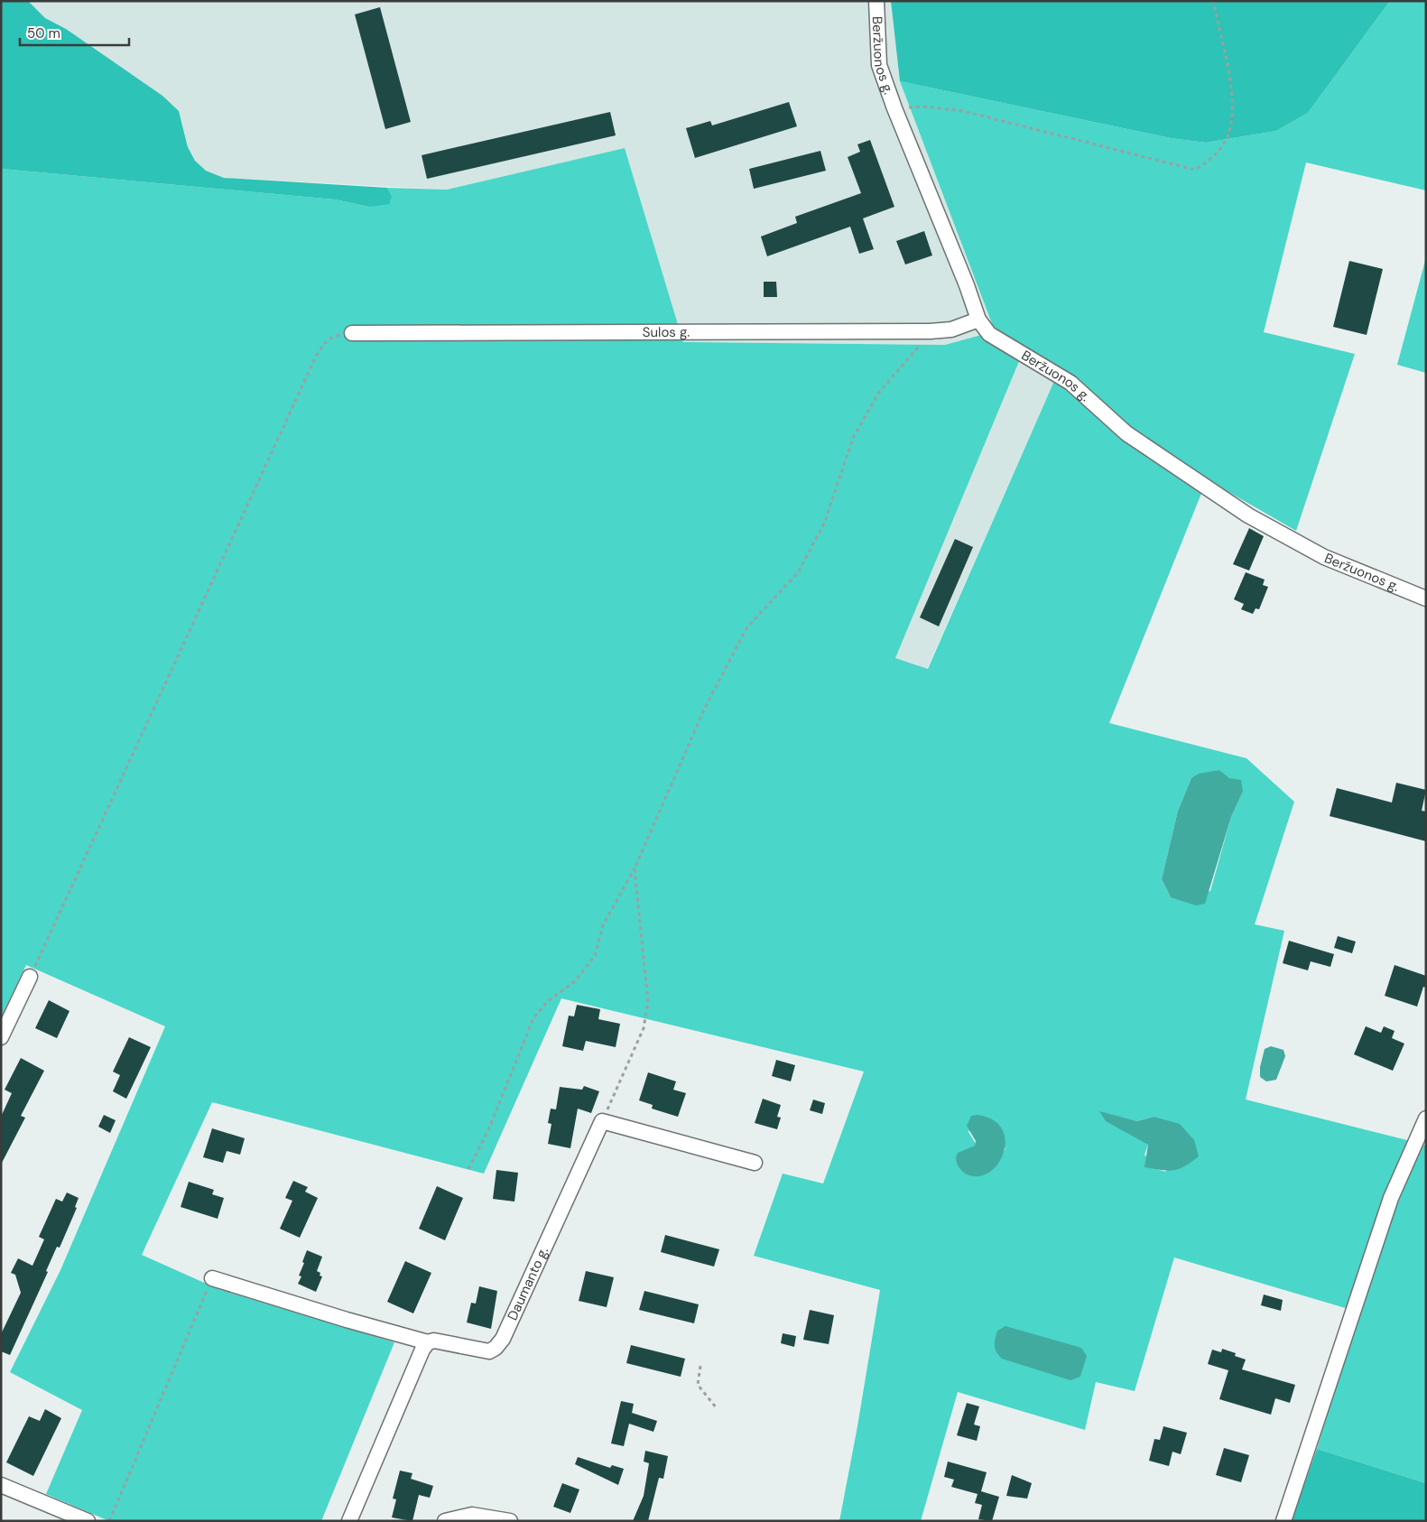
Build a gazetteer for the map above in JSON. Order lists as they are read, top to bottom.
{
  "streets": {
    "street": ["Beržuonos g.", "Sulos g.", "Daumanto g."]
  },
  "crossings": [
    ["Beržuonos g.", "Sulos g."]
  ],
  "scale_bar": "50 m"
}
